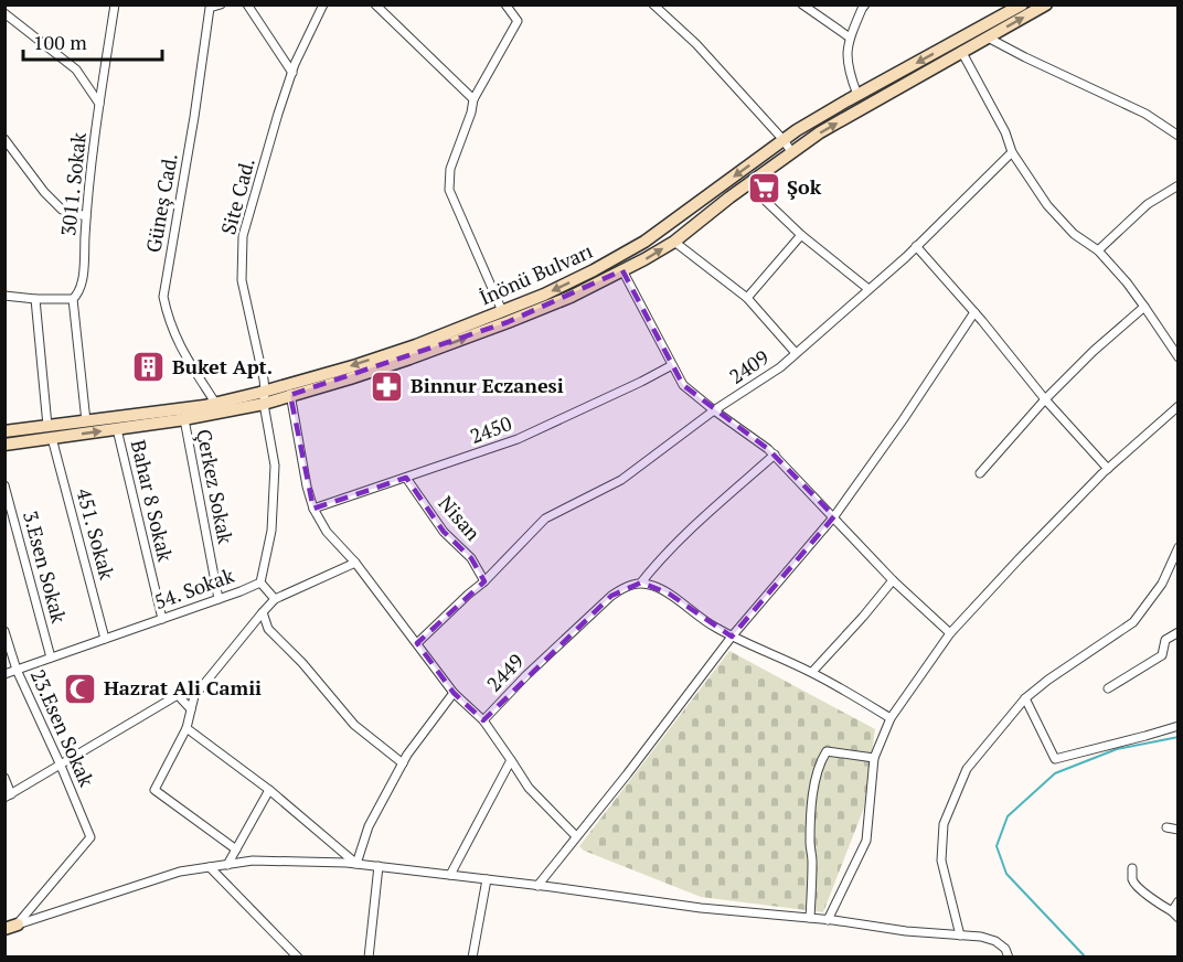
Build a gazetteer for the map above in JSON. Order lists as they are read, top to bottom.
{
  "streets": {
    "main road": ["İnönü Bulvarı"],
    "street": [
      "3011. Sokak",
      "Site Cad.",
      "Güneş Cad.",
      "2409",
      "2450",
      "Çerkez Sokak",
      "Bahar 8 Sokak",
      "Nisan",
      "451. Sokak",
      "3.Esen Sokak",
      "54. Sokak",
      "2449",
      "23.Esen Sokak"
    ]
  },
  "crossings": [
    ["Site Cad.", "İnönü Bulvarı"],
    ["Site Cad.", "54. Sokak"],
    ["Güneş Cad.", "İnönü Bulvarı"],
    ["İnönü Bulvarı", "Çerkez Sokak"],
    ["İnönü Bulvarı", "Bahar 8 Sokak"],
    ["İnönü Bulvarı", "451. Sokak"],
    ["İnönü Bulvarı", "54. Sokak"],
    ["İnönü Bulvarı", "2449"],
    ["2409", "Nisan"],
    ["2409", "2449"],
    ["2450", "Nisan"],
    ["2450", "2449"],
    ["Çerkez Sokak", "54. Sokak"],
    ["Bahar 8 Sokak", "54. Sokak"],
    ["451. Sokak", "54. Sokak"],
    ["3.Esen Sokak", "54. Sokak"],
    ["54. Sokak", "23.Esen Sokak"]
  ],
  "places": {
    "supermarket": ["Şok"],
    "building": ["Buket Apt."],
    "pharmacy": ["Binnur Eczanesi"],
    "mosque": ["Hazrat Ali Camii"]
  },
  "scale_bar": "100 m"
}
